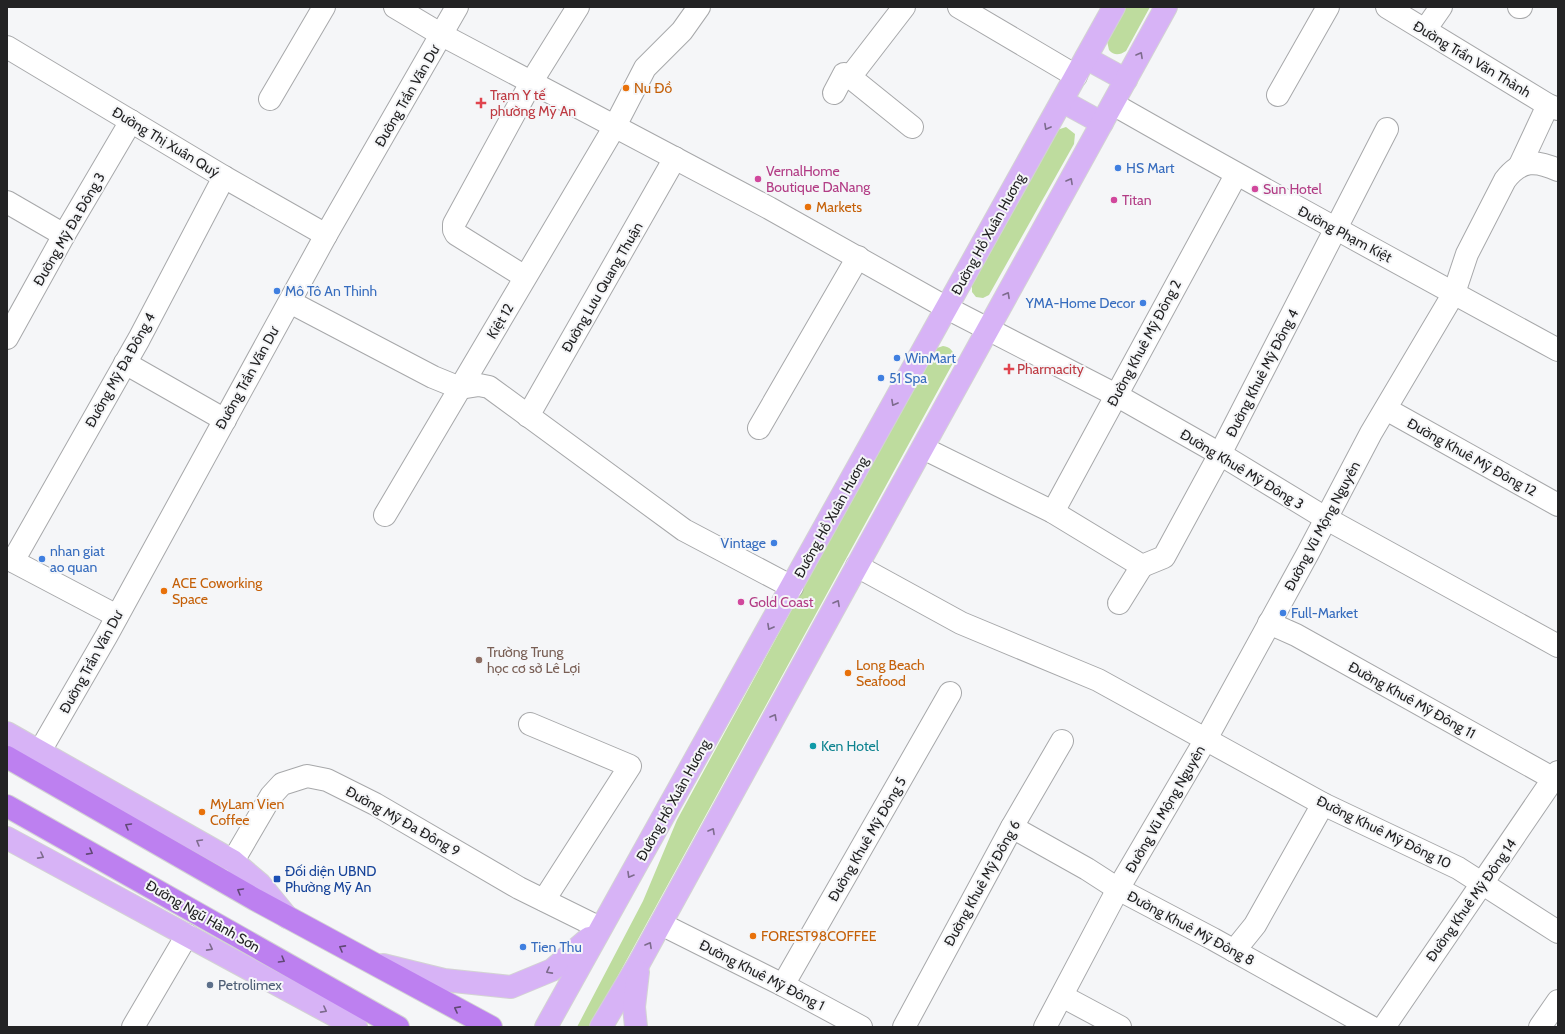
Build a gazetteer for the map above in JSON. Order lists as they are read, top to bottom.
{
  "streets": {
    "highway": ["Đường Ngũ Hành Sơn"],
    "main road": ["Đường Hồ Xuân Hương"],
    "street": [
      "Đường Trần Văn Thành",
      "Đường Trần Văn Dư",
      "Đường Thị Xuân Quý",
      "Đường Mỹ Đa Đông 3",
      "Đường Phạm Kiệt",
      "Đường Lưu Quang Thuận",
      "Kiệt 12",
      "Đường Khuê Mỹ Đông 2",
      "Đường Mỹ Đa Đông 4",
      "Đường Khuê Mỹ Đông 4",
      "Đường Khuê Mỹ Đông 12",
      "Đường Khuê Mỹ Đông 3",
      "Đường Vũ Mộng Nguyên",
      "Đường Khuê Mỹ Đông 11",
      "Đường Mỹ Đa Đông 9",
      "Đường Khuê Mỹ Đông 10",
      "Đường Khuê Mỹ Đông 5",
      "Đường Khuê Mỹ Đông 6",
      "Đường Khuê Mỹ Đông 14",
      "Đường Khuê Mỹ Đông 8",
      "Đường Khuê Mỹ Đông 1"
    ]
  },
  "crossings": [
    ["Đường Trần Văn Dư", "Đường Thị Xuân Quý"],
    ["Đường Thị Xuân Quý", "Đường Mỹ Đa Đông 3"],
    ["Đường Thị Xuân Quý", "Đường Mỹ Đa Đông 4"],
    ["Đường Hồ Xuân Hương", "Đường Khuê Mỹ Đông 3"],
    ["Đường Hồ Xuân Hương", "Đường Mỹ Đa Đông 9"],
    ["Đường Phạm Kiệt", "Đường Khuê Mỹ Đông 2"],
    ["Đường Phạm Kiệt", "Đường Khuê Mỹ Đông 4"],
    ["Đường Phạm Kiệt", "Đường Vũ Mộng Nguyên"],
    ["Đường Khuê Mỹ Đông 2", "Đường Khuê Mỹ Đông 3"],
    ["Đường Khuê Mỹ Đông 4", "Đường Khuê Mỹ Đông 3"],
    ["Đường Khuê Mỹ Đông 12", "Đường Vũ Mộng Nguyên"],
    ["Đường Khuê Mỹ Đông 3", "Đường Vũ Mộng Nguyên"],
    ["Đường Vũ Mộng Nguyên", "Đường Khuê Mỹ Đông 11"],
    ["Đường Vũ Mộng Nguyên", "Đường Khuê Mỹ Đông 10"],
    ["Đường Vũ Mộng Nguyên", "Đường Khuê Mỹ Đông 8"],
    ["Đường Khuê Mỹ Đông 11", "Đường Khuê Mỹ Đông 14"],
    ["Đường Khuê Mỹ Đông 10", "Đường Khuê Mỹ Đông 14"],
    ["Đường Khuê Mỹ Đông 5", "Đường Khuê Mỹ Đông 1"],
    ["Đường Khuê Mỹ Đông 6", "Đường Khuê Mỹ Đông 8"]
  ],
  "places": {
    "other": [
      "Nu Đồ",
      "HS Mart",
      "VernalHome Boutique DaNang",
      "Sun Hotel",
      "Titan",
      "Markets",
      "Mô Tô An Thinh",
      "YMA-Home Decor",
      "WinMart",
      "51 Spa",
      "Vintage",
      "nhan giat ao quan",
      "ACE Coworking Space",
      "Gold Coast",
      "Full-Market",
      "Trường Trung học cơ sở Lê Lợi",
      "Long Beach Seafood",
      "Ken Hotel",
      "MyLam Vien Coffee",
      "FOREST98COFFEE",
      "Tien Thu",
      "Petrolimex"
    ],
    "health": ["Trạm Y tế phường Mỹ An", "Pharmacity"],
    "transit": ["Đối diện UBND Phường Mỹ An"]
  }
}
